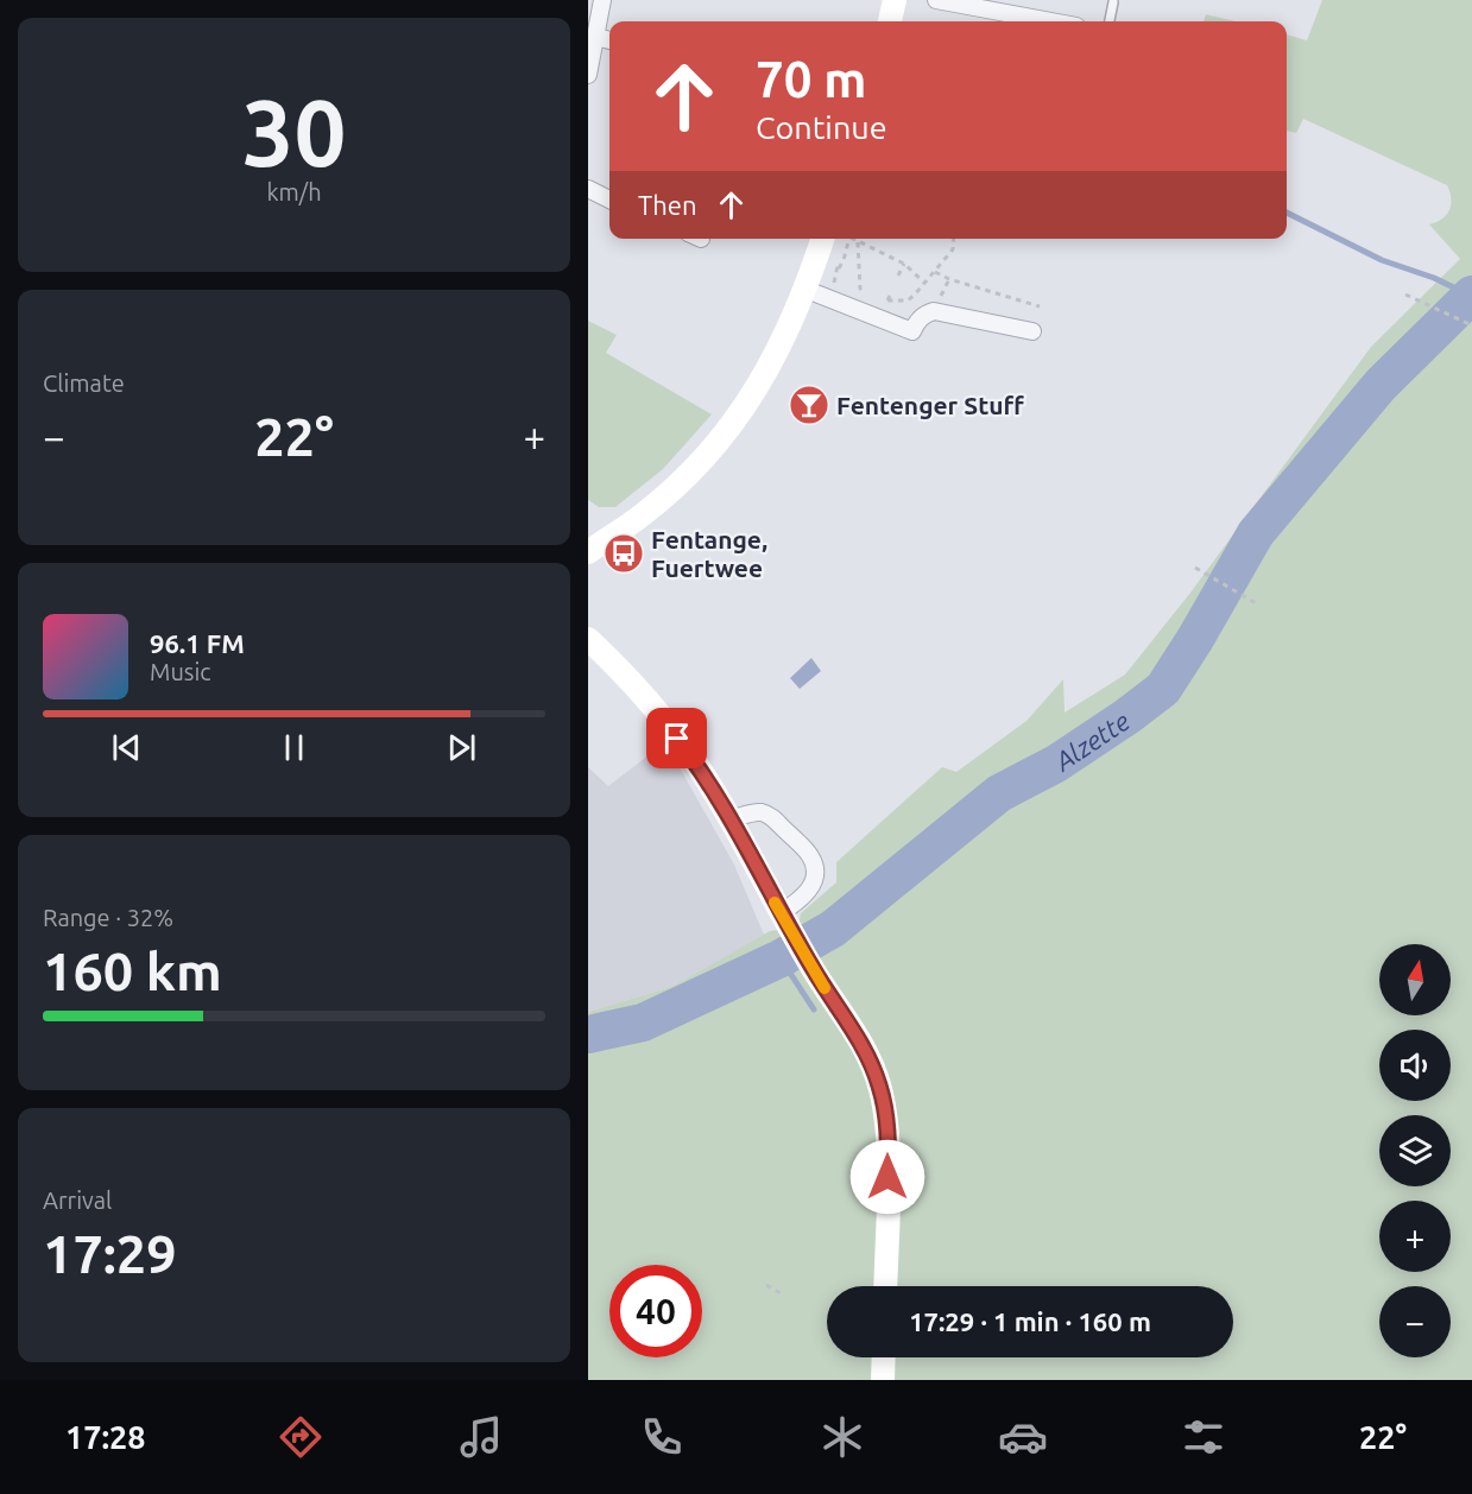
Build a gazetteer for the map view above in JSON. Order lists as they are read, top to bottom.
{
  "water": ["Alzette"],
  "places": {
    "bar": ["Fentenger Stuff"],
    "bus stop": ["Fentange, Fuertwee"]
  },
  "north": "top",
  "page": {
    "tile": [
      ["30", "km/h"],
      "Climate",
      ["Range · 32%", "160 km"],
      ["Arrival", "17:29"]
    ],
    "turn": ["70 m", "Continue"],
    "then": "Then",
    "heat": ["−", "22°", "+"],
    "song": ["96.1 FM", "Music"],
    "map_buttons": ["+", "−"],
    "limit": "40",
    "trip": "17:29 · 1 min · 160 m",
    "tabs": ["17:28", "22°"]
  }
}
